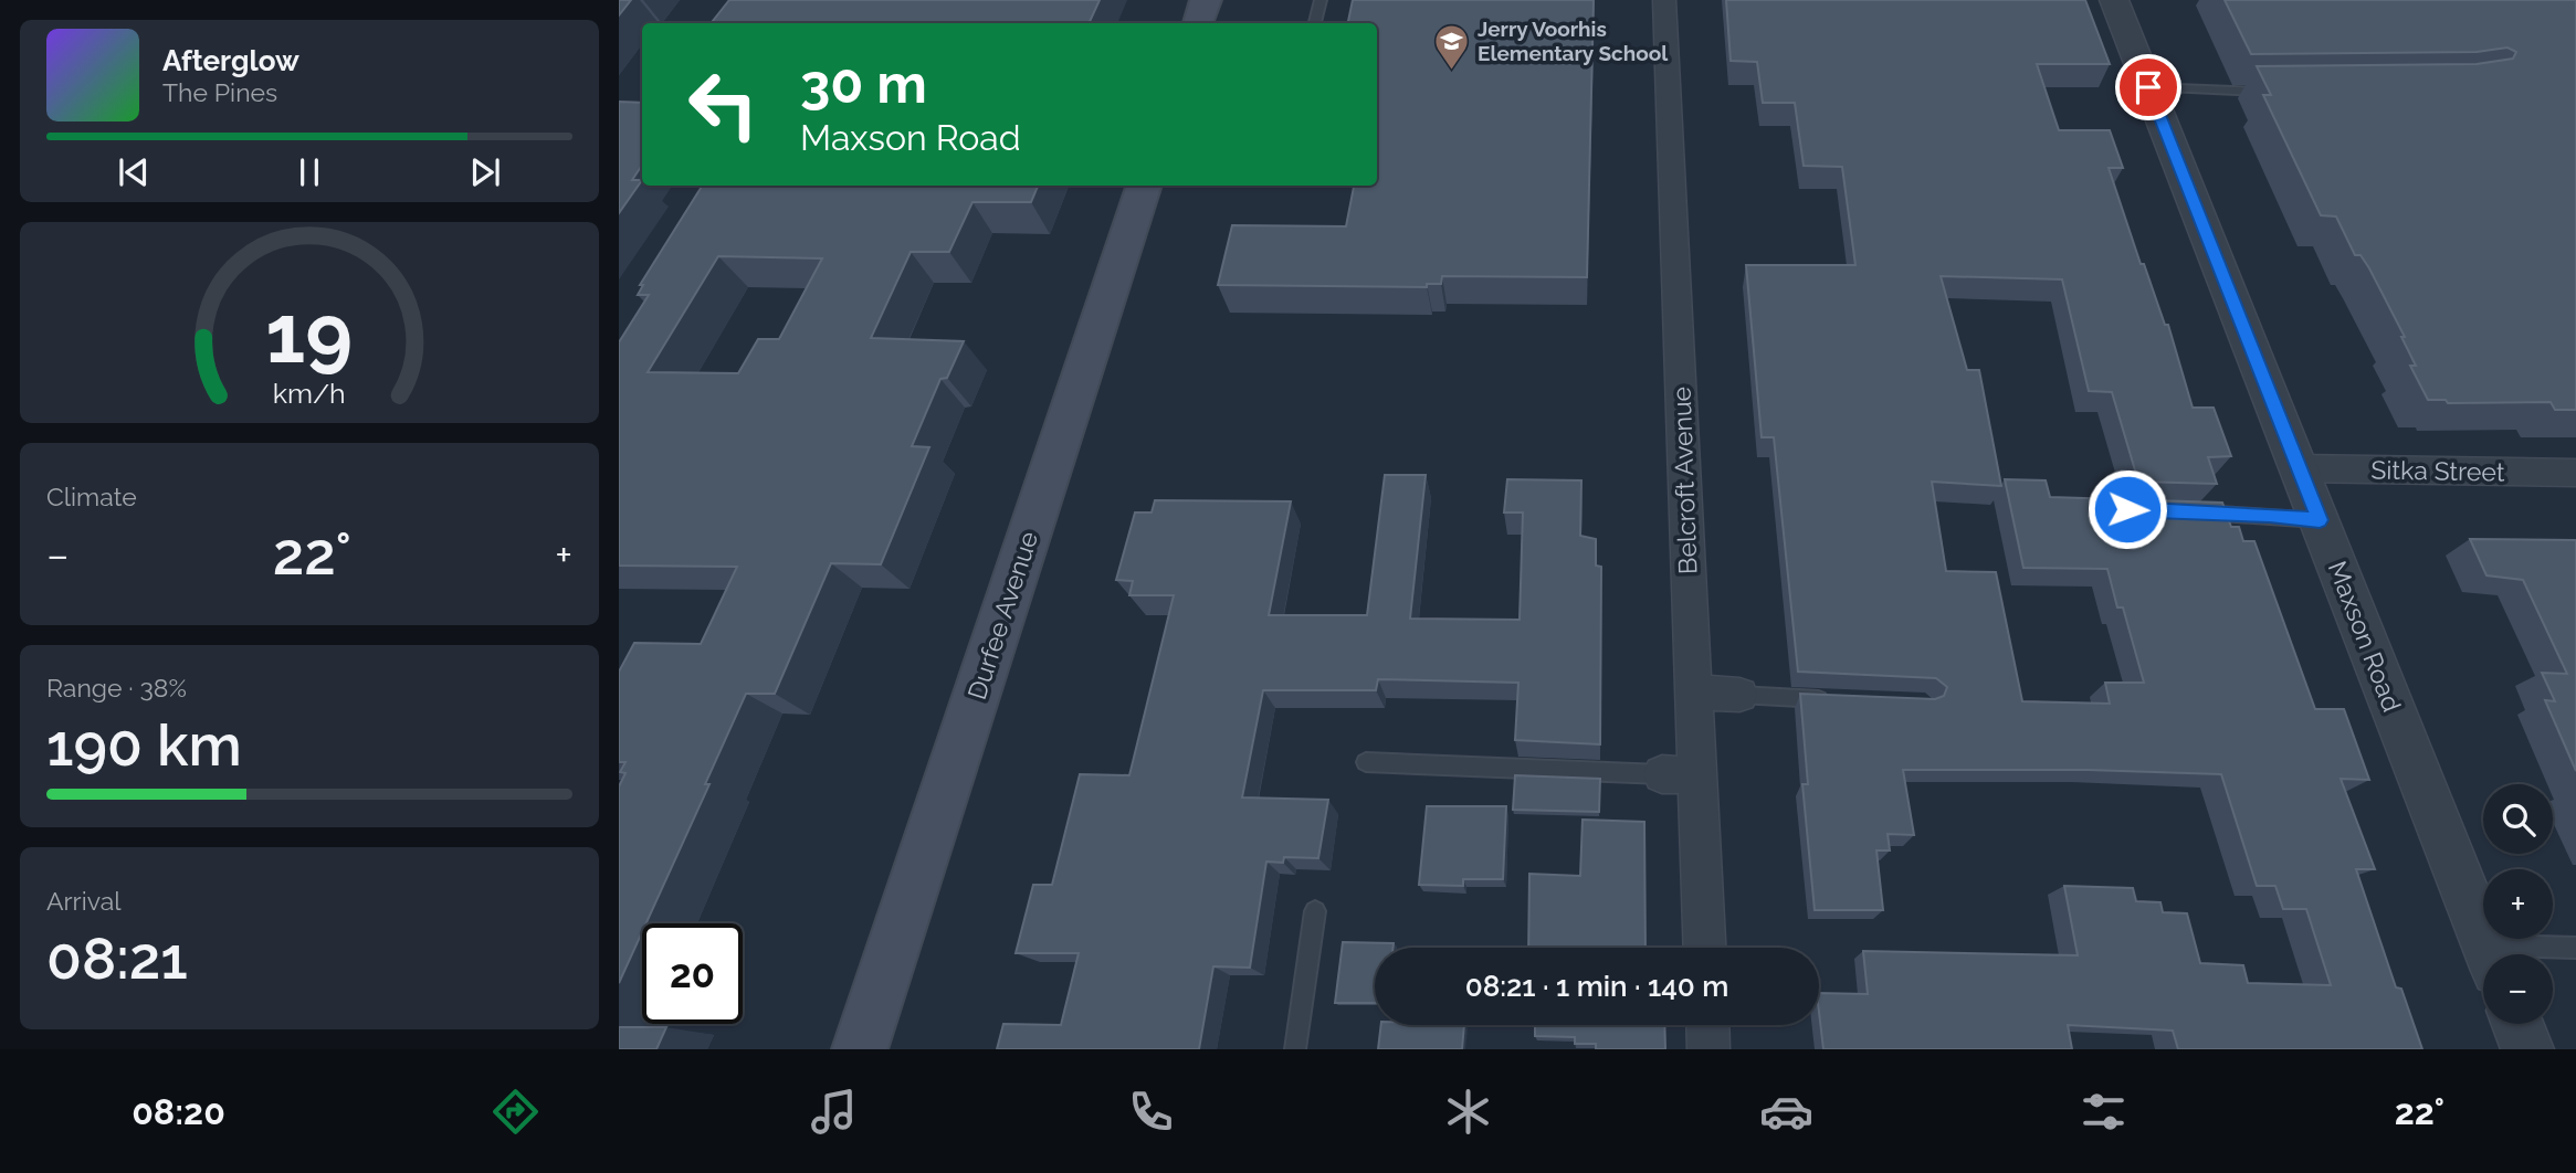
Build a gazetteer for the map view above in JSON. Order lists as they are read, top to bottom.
{
  "streets": {
    "main road": ["Durfee Avenue"],
    "street": ["Sitka Street", "Belcroft Avenue", "Maxson Road"]
  },
  "crossings": [
    ["Sitka Street", "Maxson Road"]
  ],
  "places": {
    "school or university": ["Jerry Voorhis Elementary School"]
  },
  "page": {
    "turn": ["30 m", "Maxson Road"],
    "song": ["Afterglow", "The Pines"],
    "tile": [
      "Climate",
      ["Range · 38%", "190 km"],
      ["Arrival", "08:21"]
    ],
    "heat": ["−", "22°", "+"],
    "map_buttons": ["+", "−"],
    "limit": "20",
    "trip": "08:21 · 1 min · 140 m",
    "tabs": ["08:20", "22°"],
    "gauge": ["19", "km/h"]
  }
}
